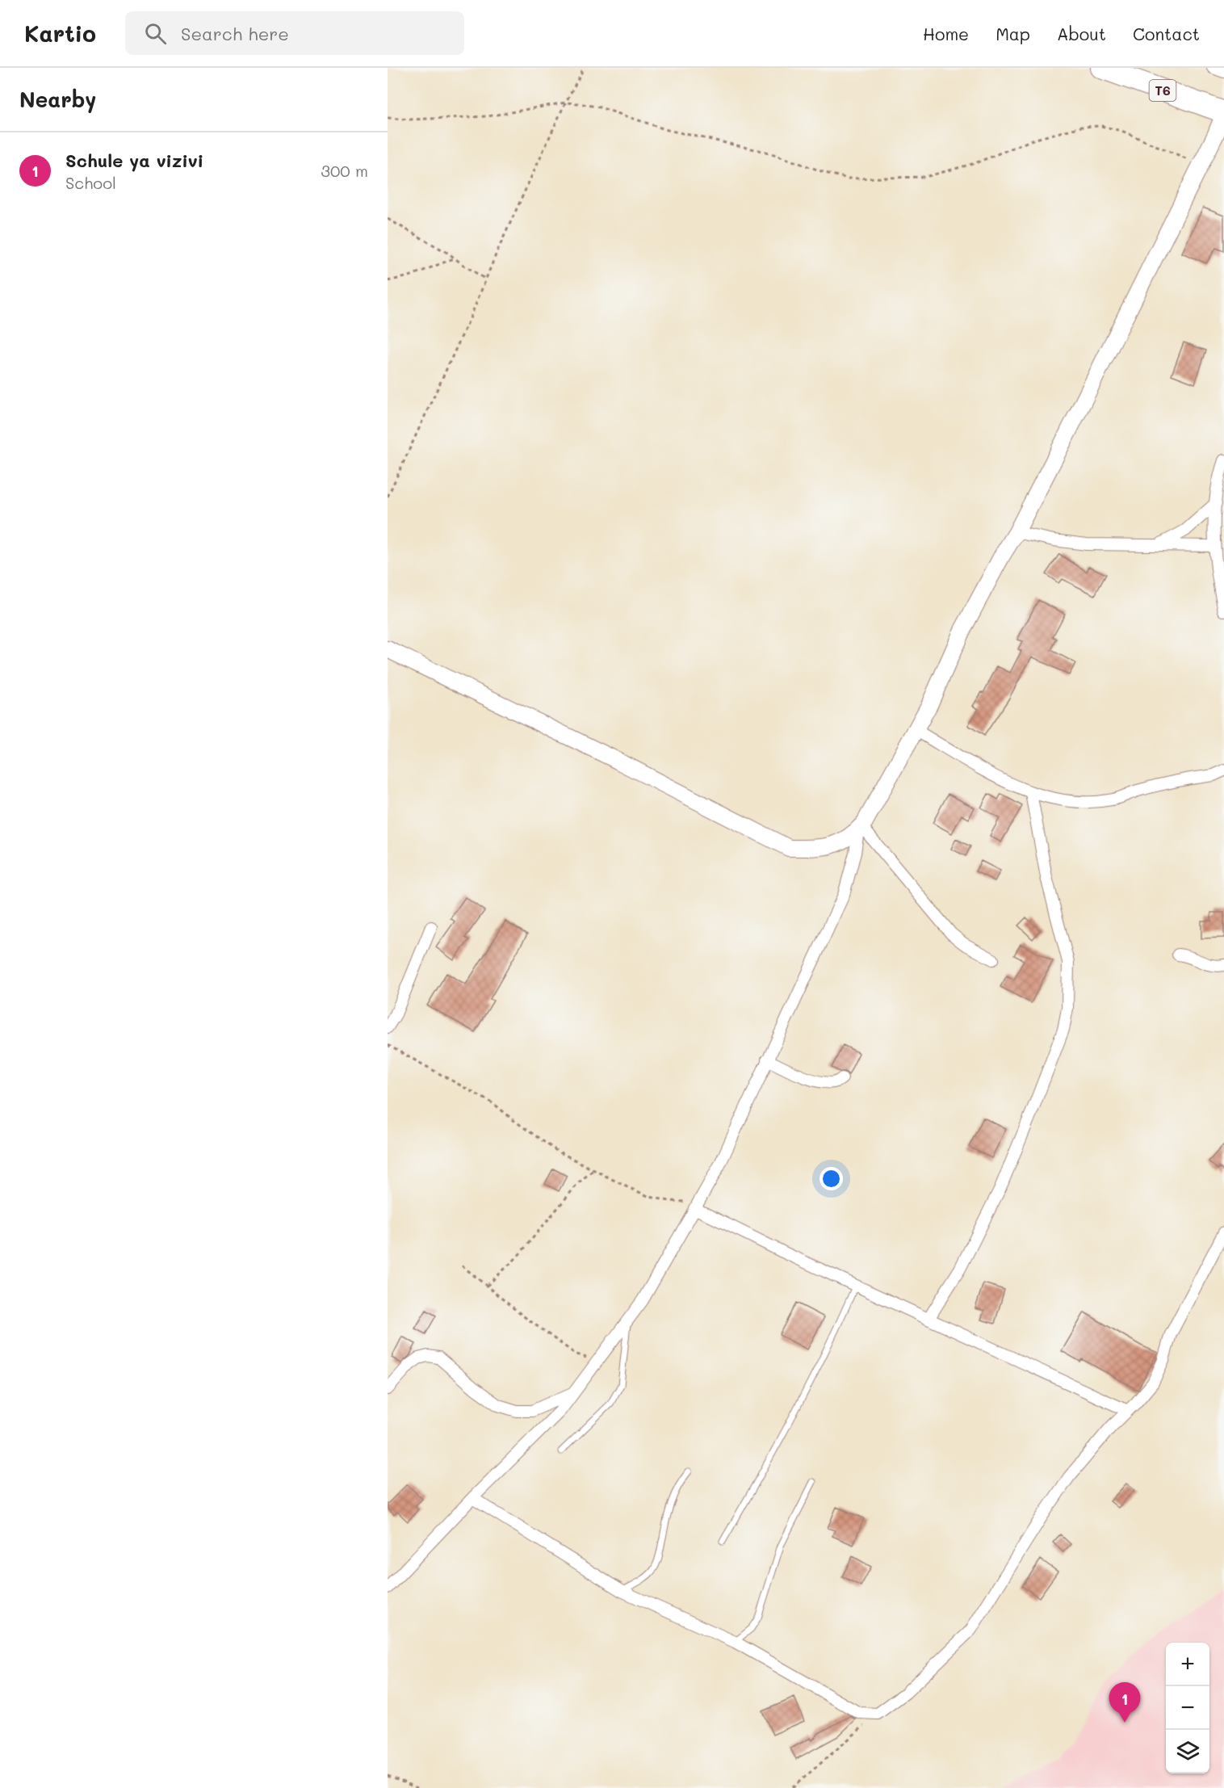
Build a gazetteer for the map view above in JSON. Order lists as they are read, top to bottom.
{
  "streets": {
    "highway": ["T6"]
  },
  "page": {
    "header": "Kartio",
    "search": "Search here",
    "nav": [
      "Home",
      "Map",
      "About",
      "Contact"
    ],
    "heading": "Nearby",
    "list": [
      {
        "mark": "1",
        "name": "Schule ya vizivi",
        "note": "School",
        "value": "300 m"
      }
    ],
    "map_buttons": ["+", "−"],
    "pins": "1"
  }
}
